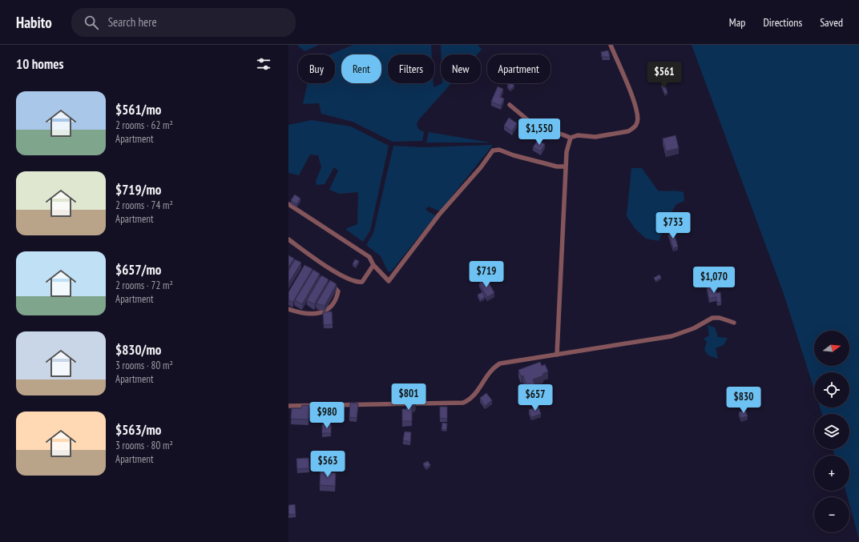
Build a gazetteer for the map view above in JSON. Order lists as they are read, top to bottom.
{
  "north": "right",
  "page": {
    "header": "Habito",
    "search": "Search here",
    "nav": ["Map", "Directions", "Saved"],
    "heading": "10 homes",
    "chip": [
      "Buy",
      "Rent",
      "Filters",
      "New",
      "Apartment"
    ],
    "price": [
      "$561",
      "$1,550",
      "$733",
      "$719",
      "$1,070",
      "$801",
      "$657",
      "$830",
      "$980",
      "$563"
    ],
    "list": [
      {
        "name": "$561/mo",
        "note": "2 rooms · 62 m² · Apartment"
      },
      {
        "name": "$719/mo",
        "note": "2 rooms · 74 m² · Apartment"
      },
      {
        "name": "$657/mo",
        "note": "2 rooms · 72 m² · Apartment"
      },
      {
        "name": "$830/mo",
        "note": "3 rooms · 80 m² · Apartment"
      },
      {
        "name": "$563/mo",
        "note": "3 rooms · 80 m² · Apartment"
      }
    ],
    "map_buttons": ["+", "−"]
  }
}
